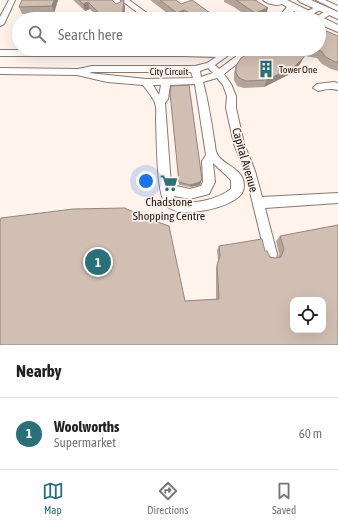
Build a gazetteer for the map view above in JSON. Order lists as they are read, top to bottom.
{
  "streets": {
    "street": ["City Circuit", "Capital Avenue"]
  },
  "crossings": [
    ["City Circuit", "Capital Avenue"]
  ],
  "places": {
    "building": ["Tower One"],
    "supermarket": ["Chadstone Shopping Centre"]
  },
  "page": {
    "search": "Search here",
    "pins": "1",
    "heading": "Nearby",
    "list": [
      {
        "mark": "1",
        "name": "Woolworths",
        "note": "Supermarket",
        "value": "60 m"
      }
    ],
    "nav": ["Map", "Directions", "Saved"]
  }
}
